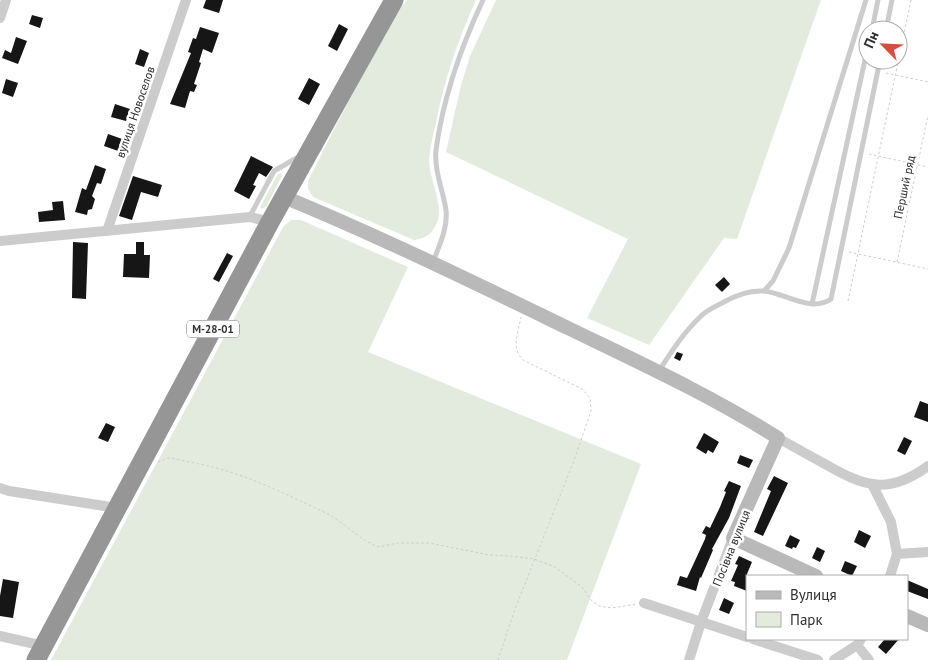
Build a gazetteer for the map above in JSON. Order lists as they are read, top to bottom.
{
  "streets": {
    "highway": ["М-28-01"],
    "street": ["вулиця Новоселов", "Посівна вулиця"],
    "path": ["Перший ряд"]
  },
  "legend": ["Вулиця", "Парк"],
  "north": "top left"
}
